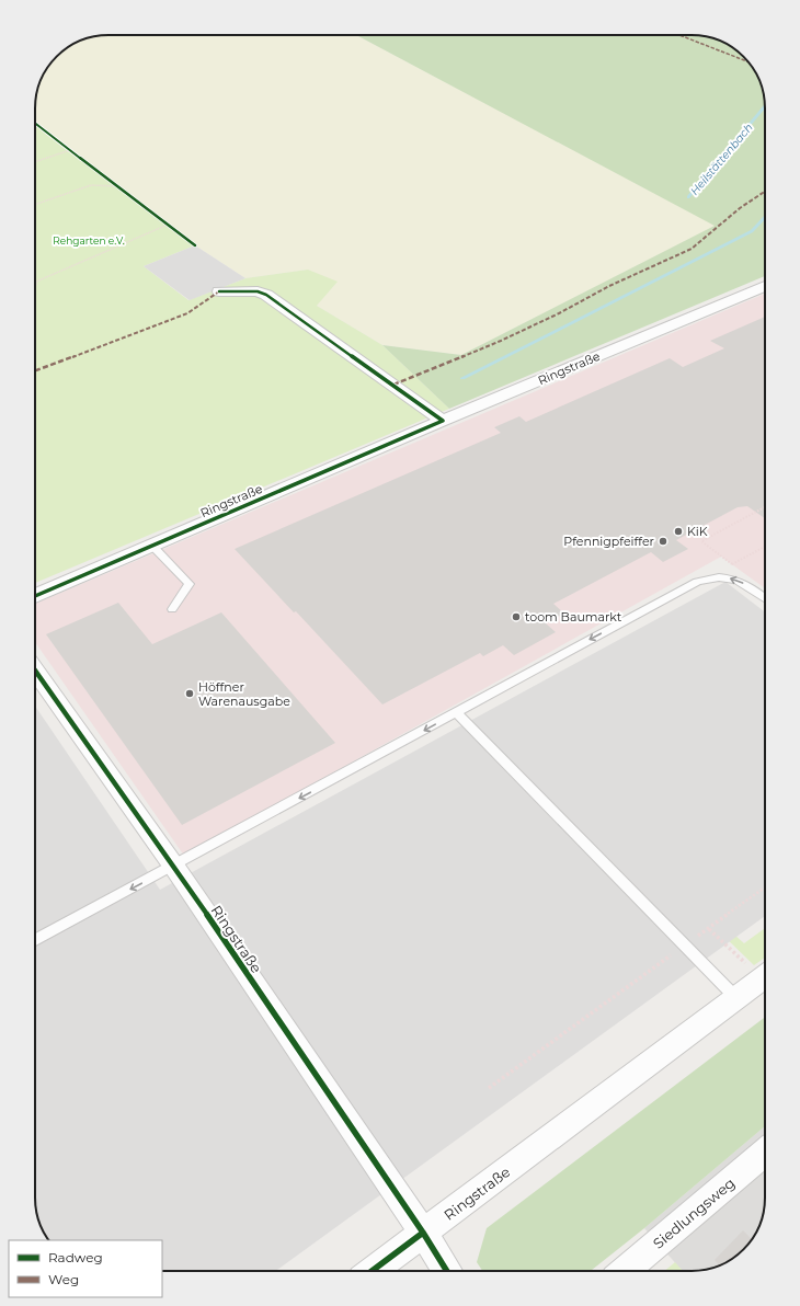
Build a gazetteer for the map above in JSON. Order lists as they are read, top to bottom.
{
  "streets": {
    "street": ["Ringstraße", "Siedlungsweg"]
  },
  "water": ["Heilstättenbach"],
  "parks": ["Rehgarten e.V."],
  "places": [
    "KiK",
    "Pfennigpfeiffer",
    "toom Baumarkt",
    "Höffner Warenausgabe"
  ],
  "legend": ["Radweg", "Weg"]
}
